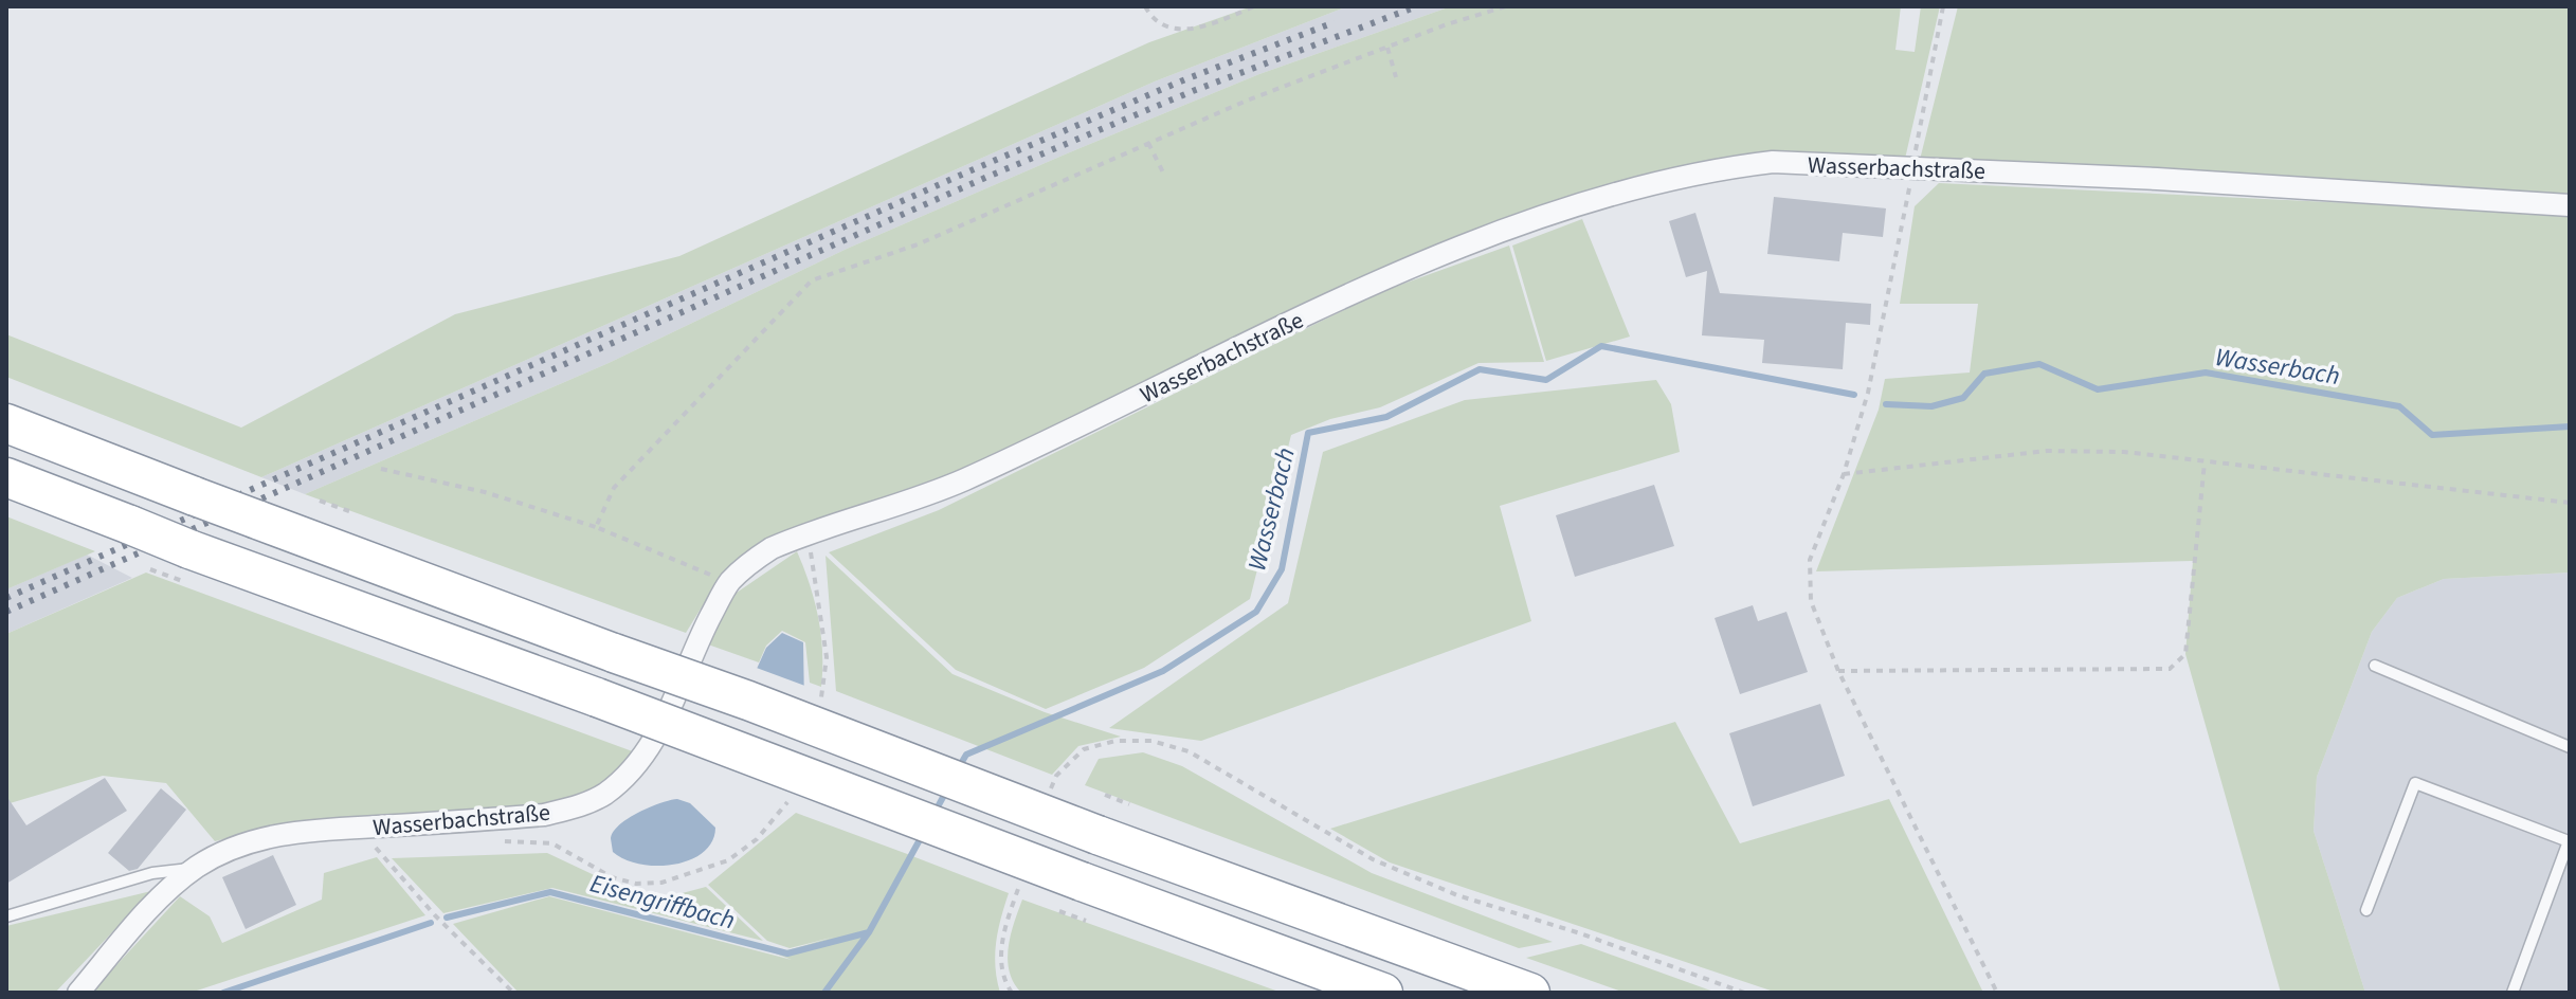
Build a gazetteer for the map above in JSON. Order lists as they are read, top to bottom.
{
  "streets": {
    "street": ["Wasserbachstraße"]
  },
  "water": ["Wasserbach", "Eisengriffbach"]
}
